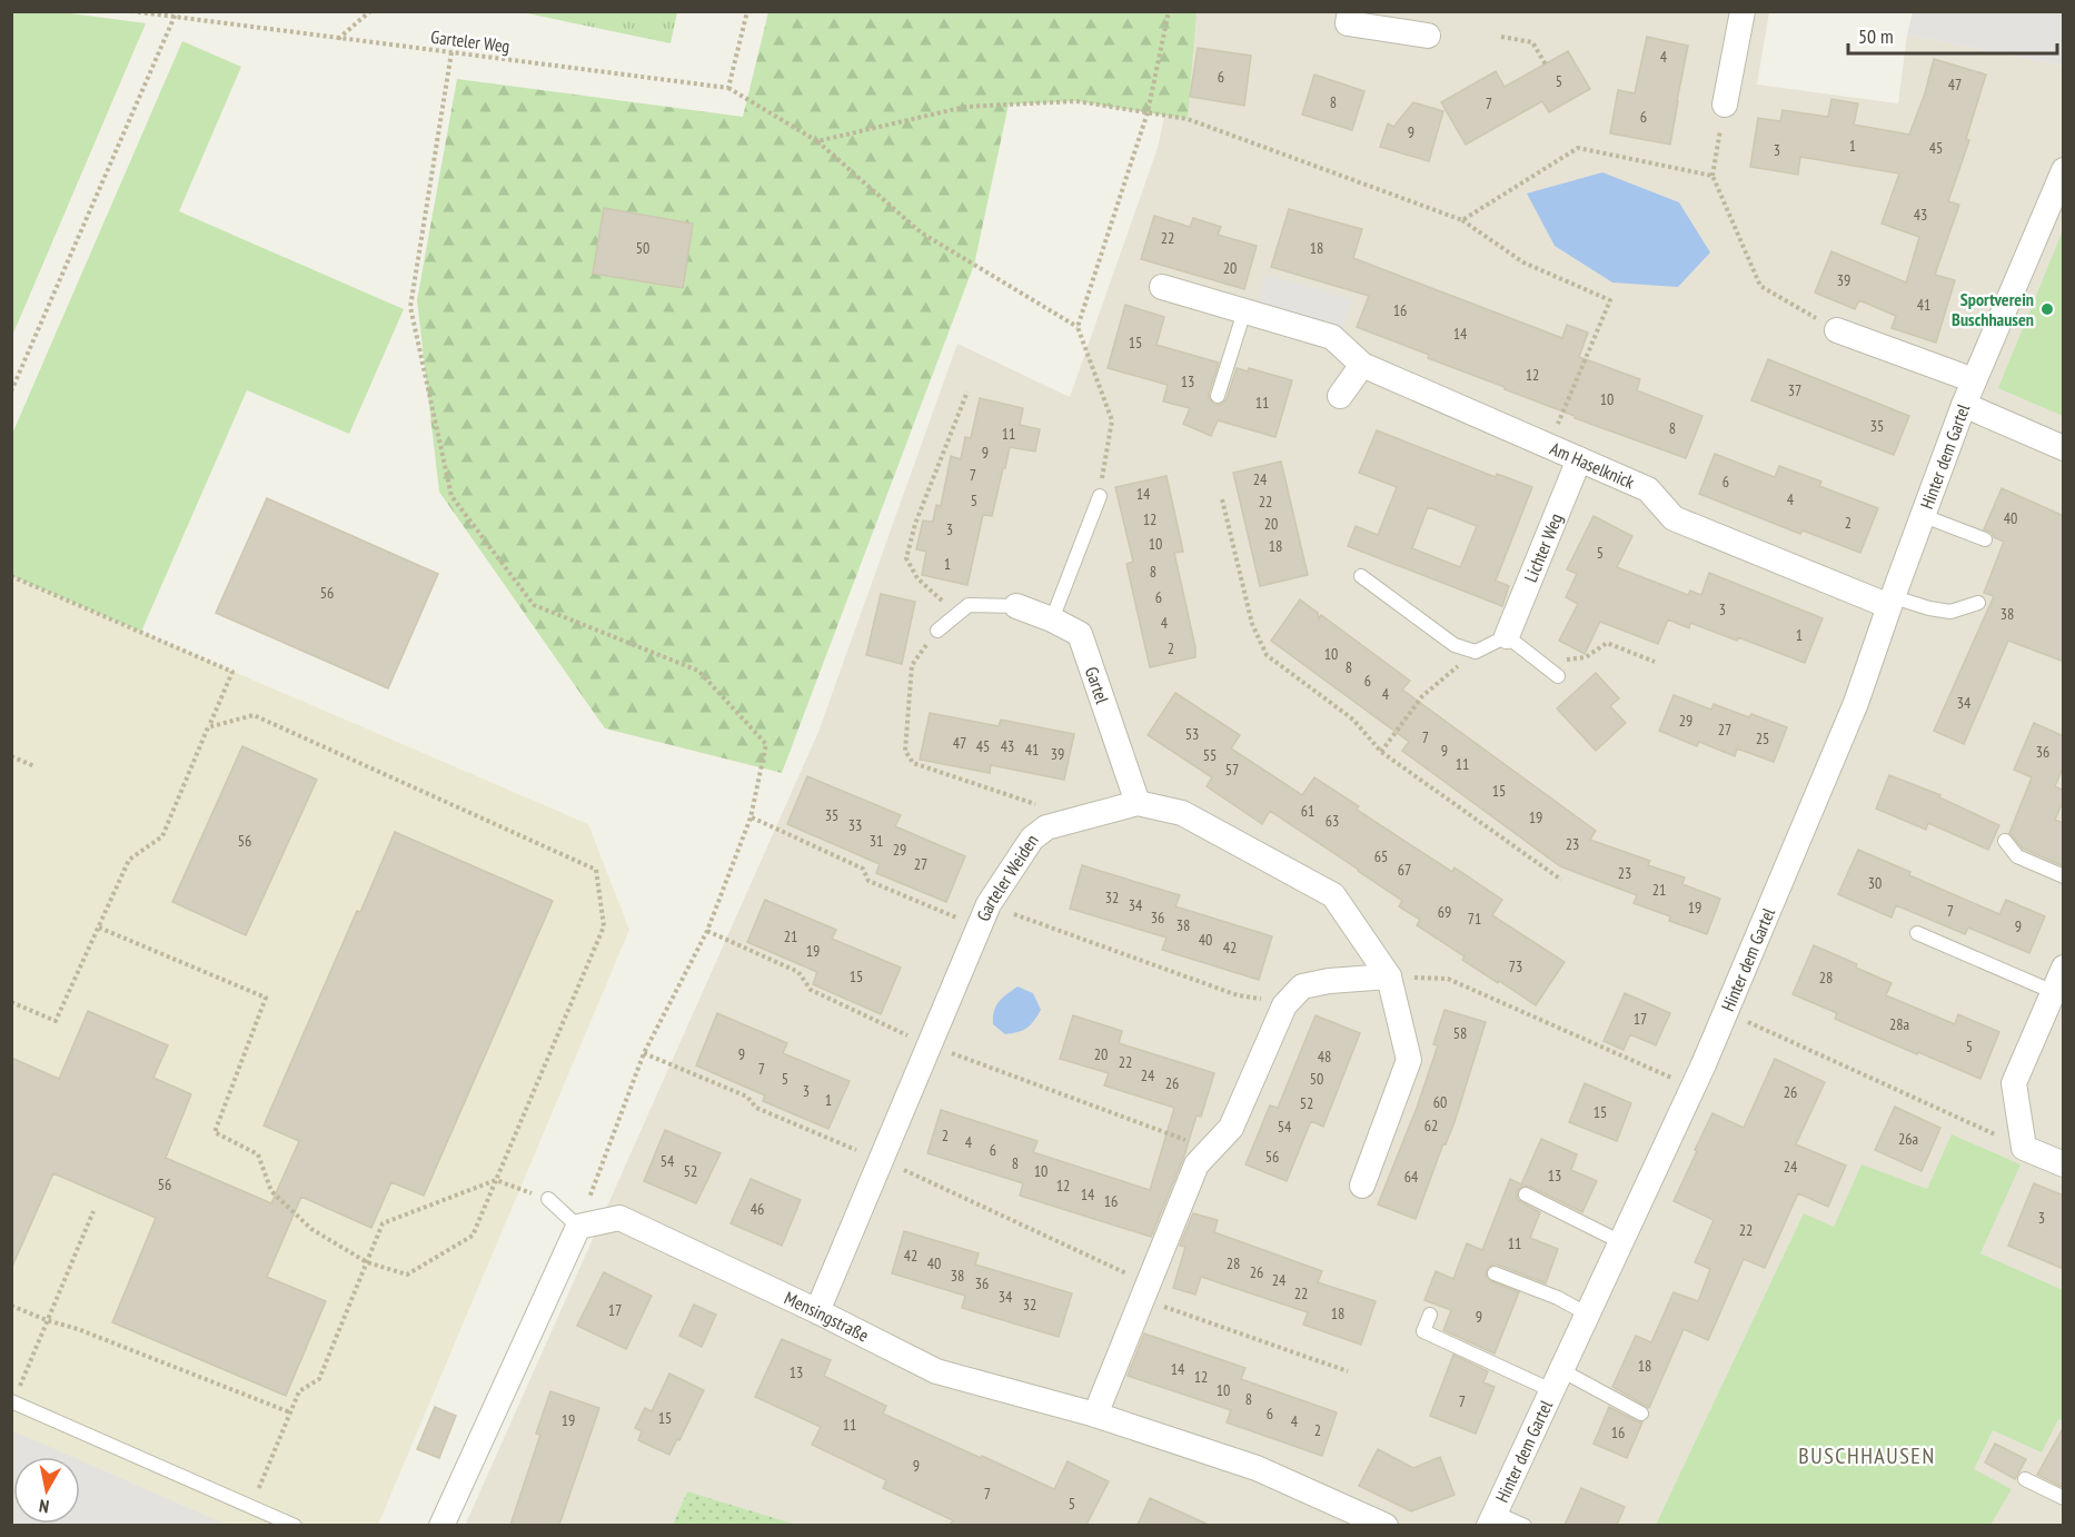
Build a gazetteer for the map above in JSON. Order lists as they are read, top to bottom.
{
  "streets": {
    "street": [
      "Hinter dem Gartel",
      "Am Haselknick",
      "Lichter Weg",
      "Gartel",
      "Garteler Weiden",
      "Mensingstraße"
    ],
    "path": ["Garteler Weg"]
  },
  "crossings": [
    ["Hinter dem Gartel", "Am Haselknick"],
    ["Am Haselknick", "Lichter Weg"],
    ["Gartel", "Garteler Weiden"],
    ["Garteler Weiden", "Mensingstraße"]
  ],
  "districts": ["BUSCHHAUSEN"],
  "places": ["Sportverein Buschhausen"],
  "house_numbers": [
    "4",
    "6",
    "5",
    "47",
    "8",
    "7",
    "6",
    "9",
    "1",
    "45",
    "3",
    "43",
    "22",
    "50",
    "18",
    "20",
    "39",
    "41",
    "16",
    "14",
    "15",
    "12",
    "13",
    "37",
    "10",
    "11",
    "35",
    "8",
    "11",
    "9",
    "7",
    "24",
    "6",
    "14",
    "4",
    "5",
    "22",
    "40",
    "12",
    "2",
    "20",
    "3",
    "10",
    "18",
    "5",
    "1",
    "8",
    "56",
    "6",
    "3",
    "38",
    "4",
    "1",
    "2",
    "10",
    "8",
    "6",
    "4",
    "34",
    "29",
    "27",
    "53",
    "7",
    "25",
    "47",
    "45",
    "43",
    "41",
    "9",
    "36",
    "39",
    "55",
    "11",
    "57",
    "15",
    "61",
    "35",
    "19",
    "63",
    "33",
    "56",
    "31",
    "23",
    "29",
    "65",
    "27",
    "67",
    "23",
    "30",
    "21",
    "32",
    "34",
    "19",
    "7",
    "69",
    "36",
    "71",
    "38",
    "9",
    "21",
    "40",
    "42",
    "19",
    "73",
    "15",
    "28",
    "17",
    "28a",
    "58",
    "5",
    "9",
    "20",
    "48",
    "22",
    "7",
    "24",
    "5",
    "50",
    "26",
    "3",
    "26",
    "1",
    "60",
    "52",
    "15",
    "62",
    "54",
    "2",
    "26a",
    "4",
    "6",
    "56",
    "54",
    "8",
    "24",
    "52",
    "10",
    "13",
    "64",
    "56",
    "12",
    "14",
    "16",
    "46",
    "3",
    "22",
    "11",
    "42",
    "40",
    "28",
    "26",
    "38",
    "24",
    "36",
    "22",
    "34",
    "32",
    "17",
    "18",
    "9",
    "18",
    "14",
    "13",
    "12",
    "10",
    "8",
    "7",
    "6",
    "15",
    "19",
    "4",
    "11",
    "2",
    "16",
    "9",
    "7",
    "5"
  ],
  "scale_bar": "50 m",
  "north": "bottom"
}
